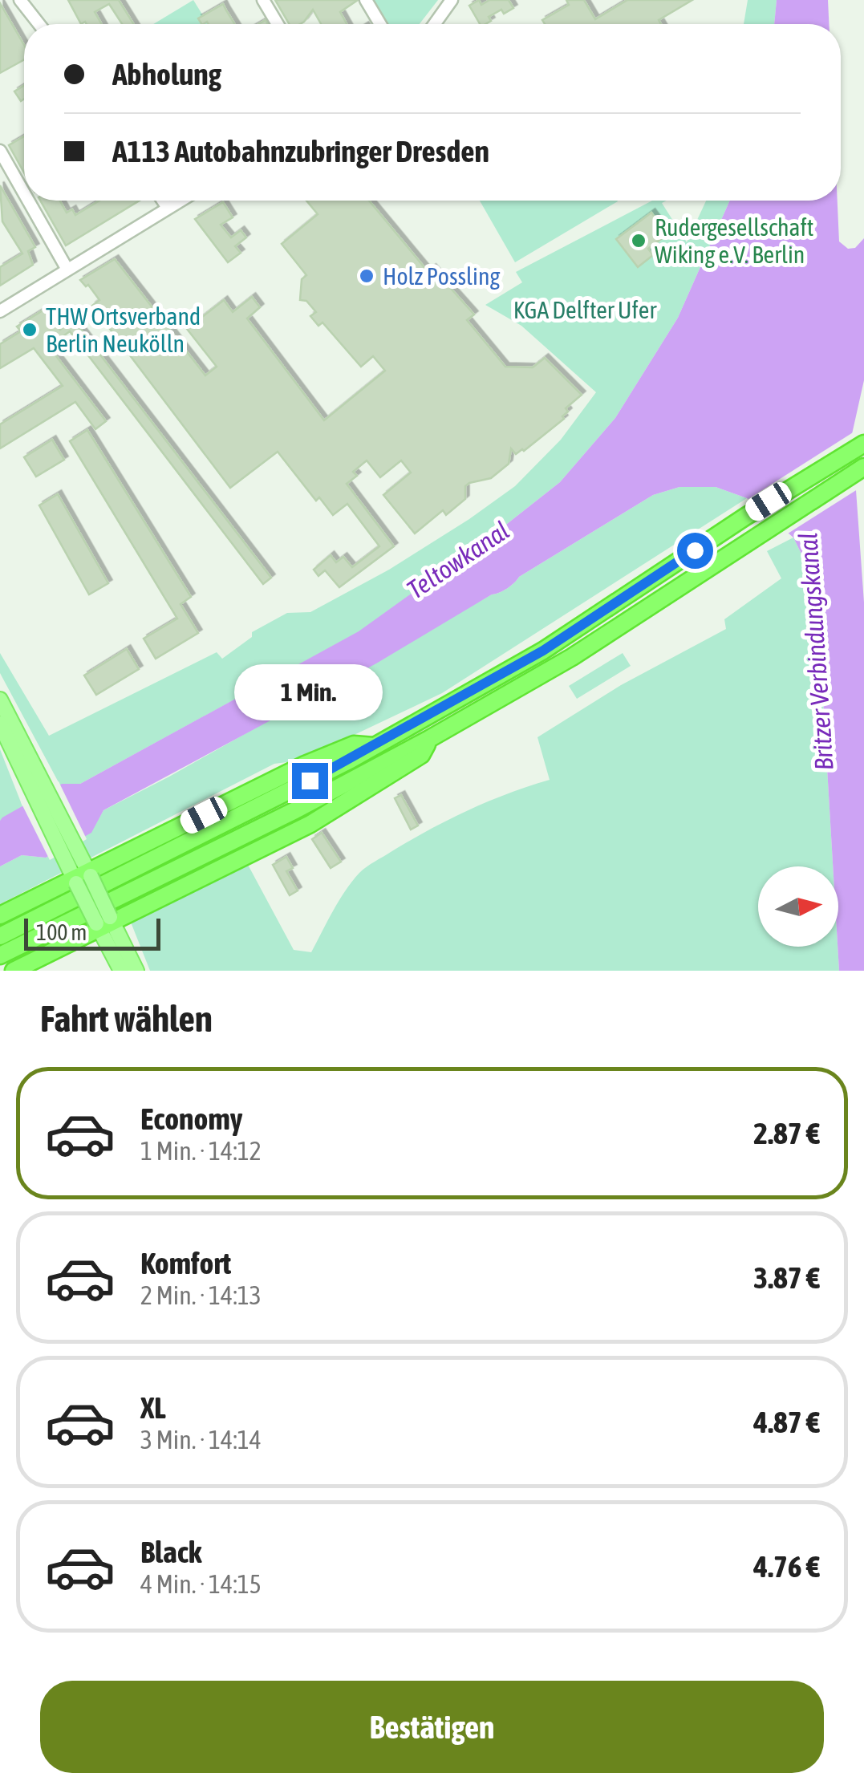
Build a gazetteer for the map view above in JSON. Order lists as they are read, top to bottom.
{
  "water": ["Teltowkanal", "Britzer Verbindungskanal"],
  "parks": ["KGA Delfter Ufer"],
  "places": ["Rudergesellschaft Wiking e.V. Berlin", "Holz Possling", "THW Ortsverband Berlin Neukölln"],
  "scale_bar": "100 m",
  "north": "right",
  "page": {
    "banner": ["Abholung", "A113 Autobahnzubringer Dresden"],
    "bubble": "1 Min.",
    "scale": "100 m",
    "heading": "Fahrt wählen",
    "list": [
      {
        "name": "Economy",
        "note": "1 Min. · 14:12",
        "value": "2.87 €"
      },
      {
        "name": "Komfort",
        "note": "2 Min. · 14:13",
        "value": "3.87 €"
      },
      {
        "name": "XL",
        "note": "3 Min. · 14:14",
        "value": "4.87 €"
      },
      {
        "name": "Black",
        "note": "4 Min. · 14:15",
        "value": "4.76 €"
      }
    ],
    "buttons": "Bestätigen"
  }
}
